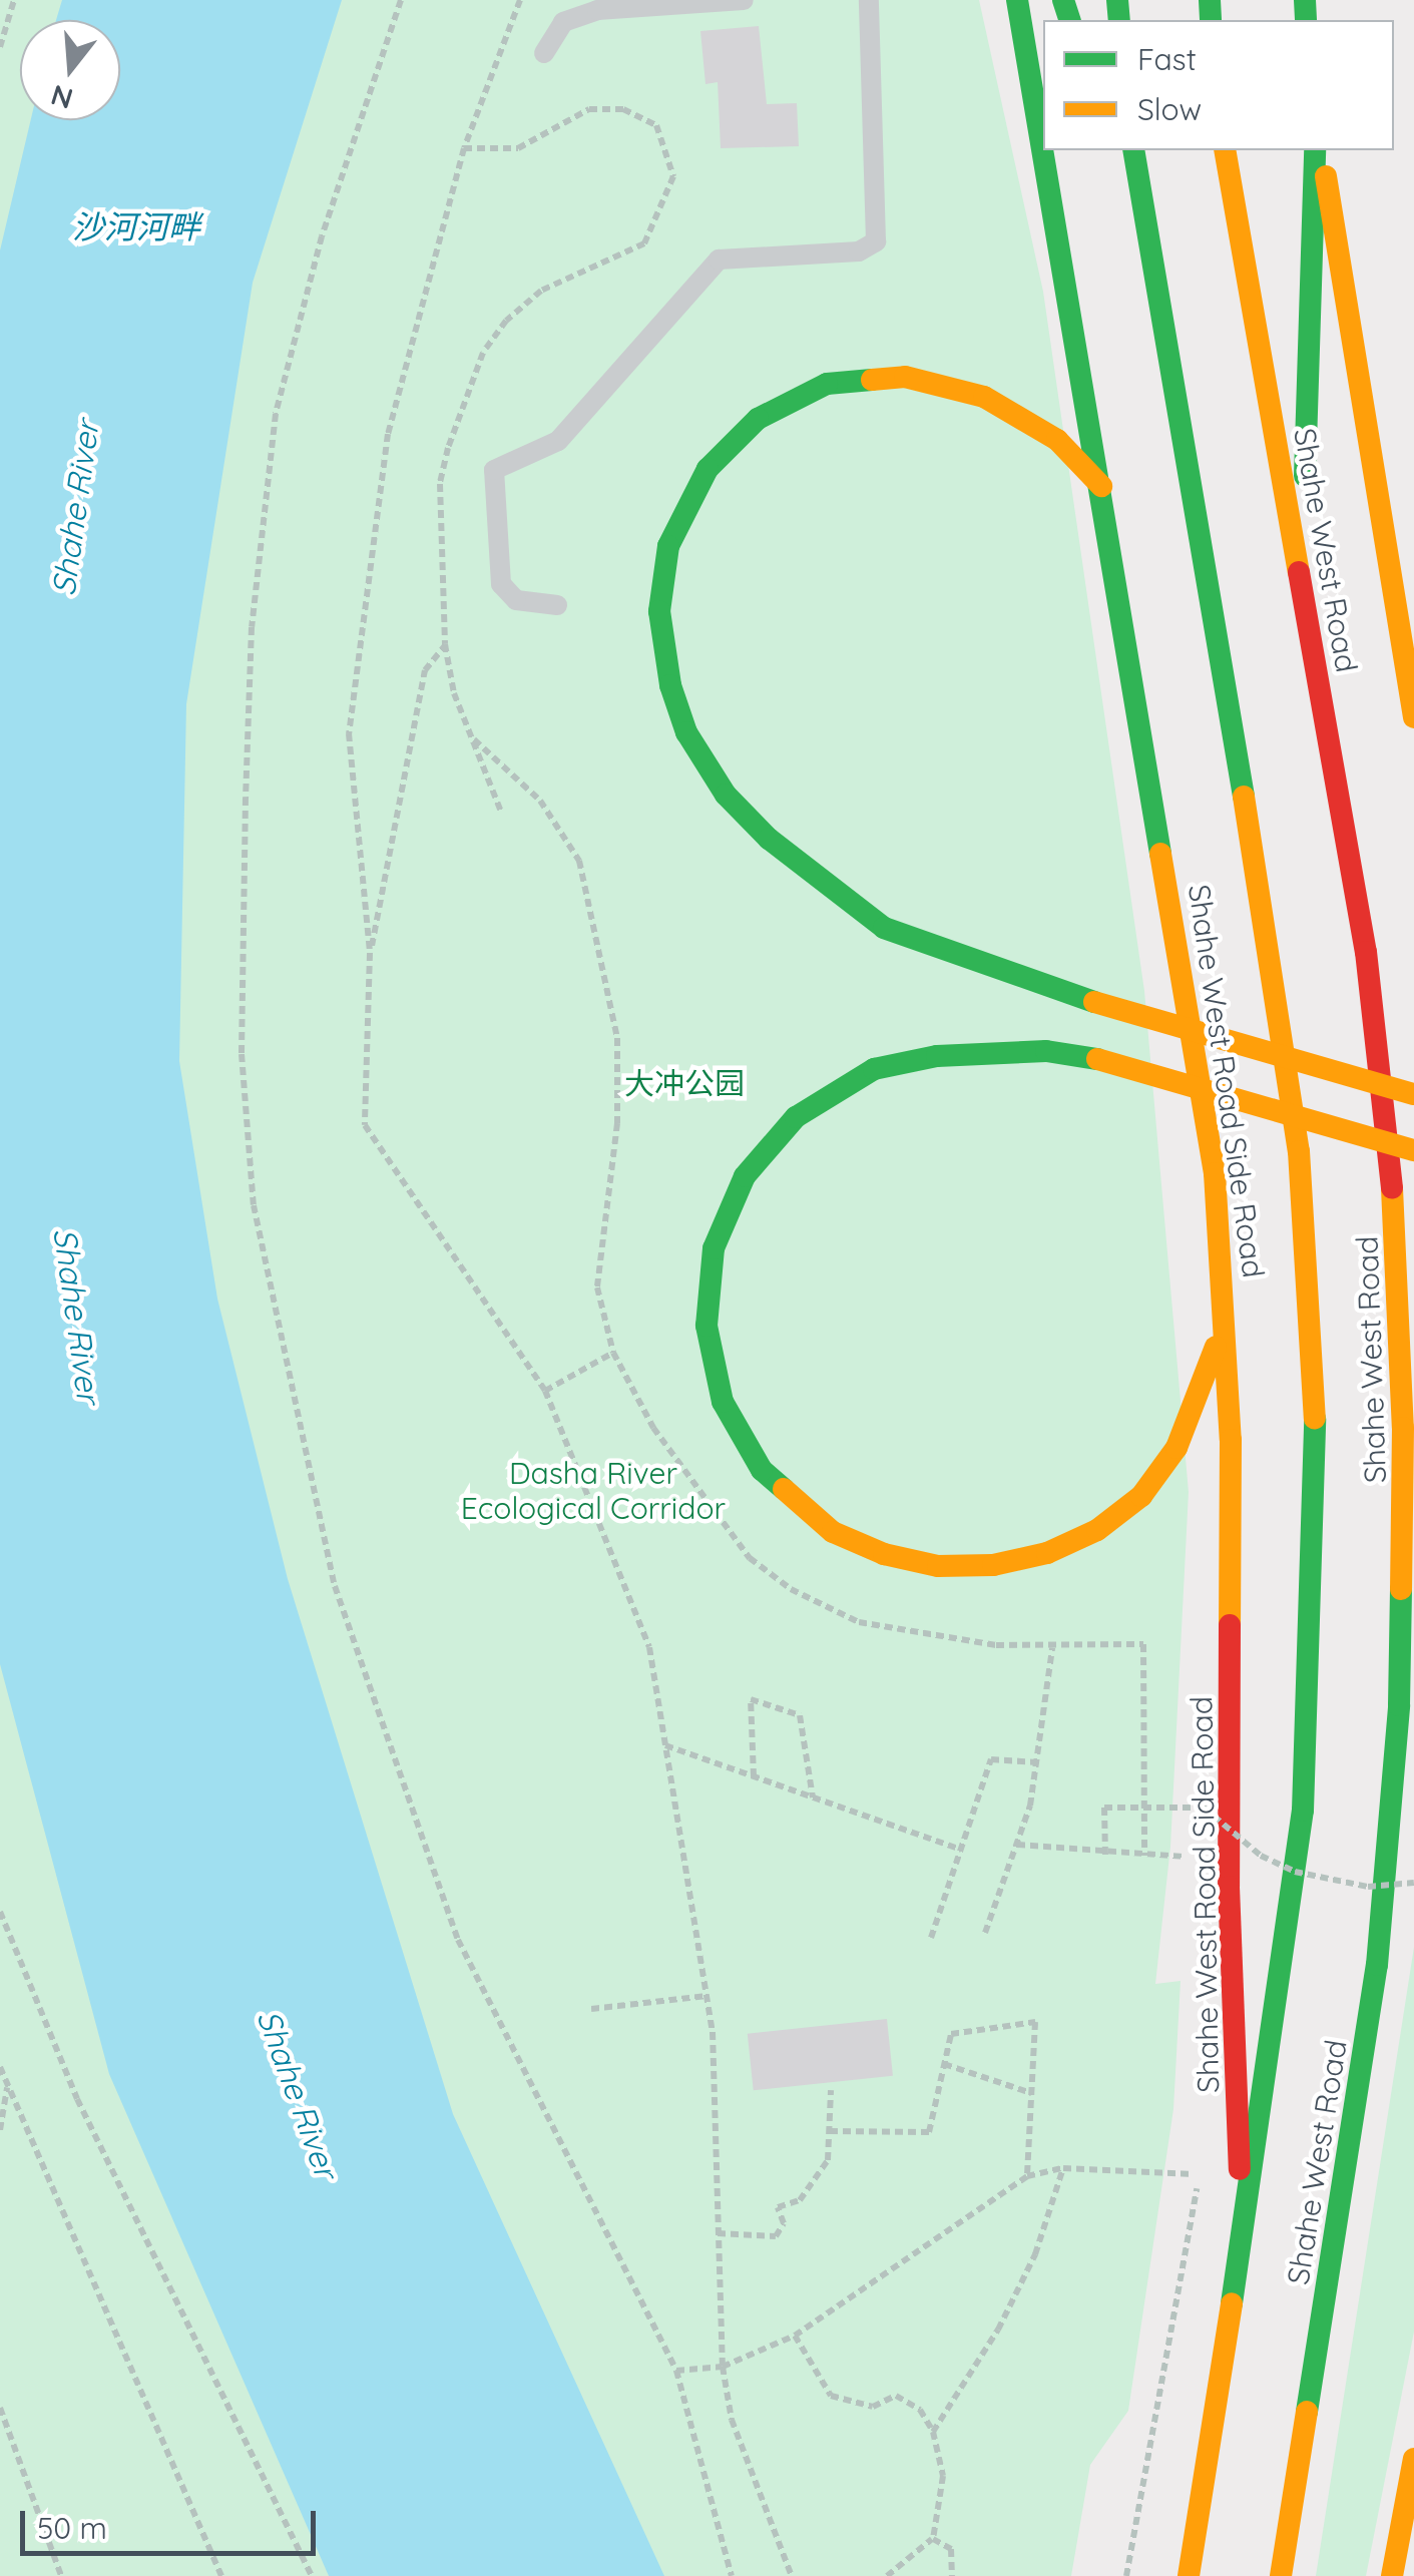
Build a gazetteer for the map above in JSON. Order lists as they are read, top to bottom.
{
  "streets": {
    "main road": ["Shahe West Road", "Shahe West Road Side Road"]
  },
  "crossings": [
    ["Shahe West Road", "Shahe West Road Side Road"]
  ],
  "water": ["沙河河畔", "Shahe River"],
  "parks": ["大冲公园", "Dasha River Ecological Corridor"],
  "legend": ["Fast", "Slow"],
  "scale_bar": "50 m",
  "north": "bottom"
}
